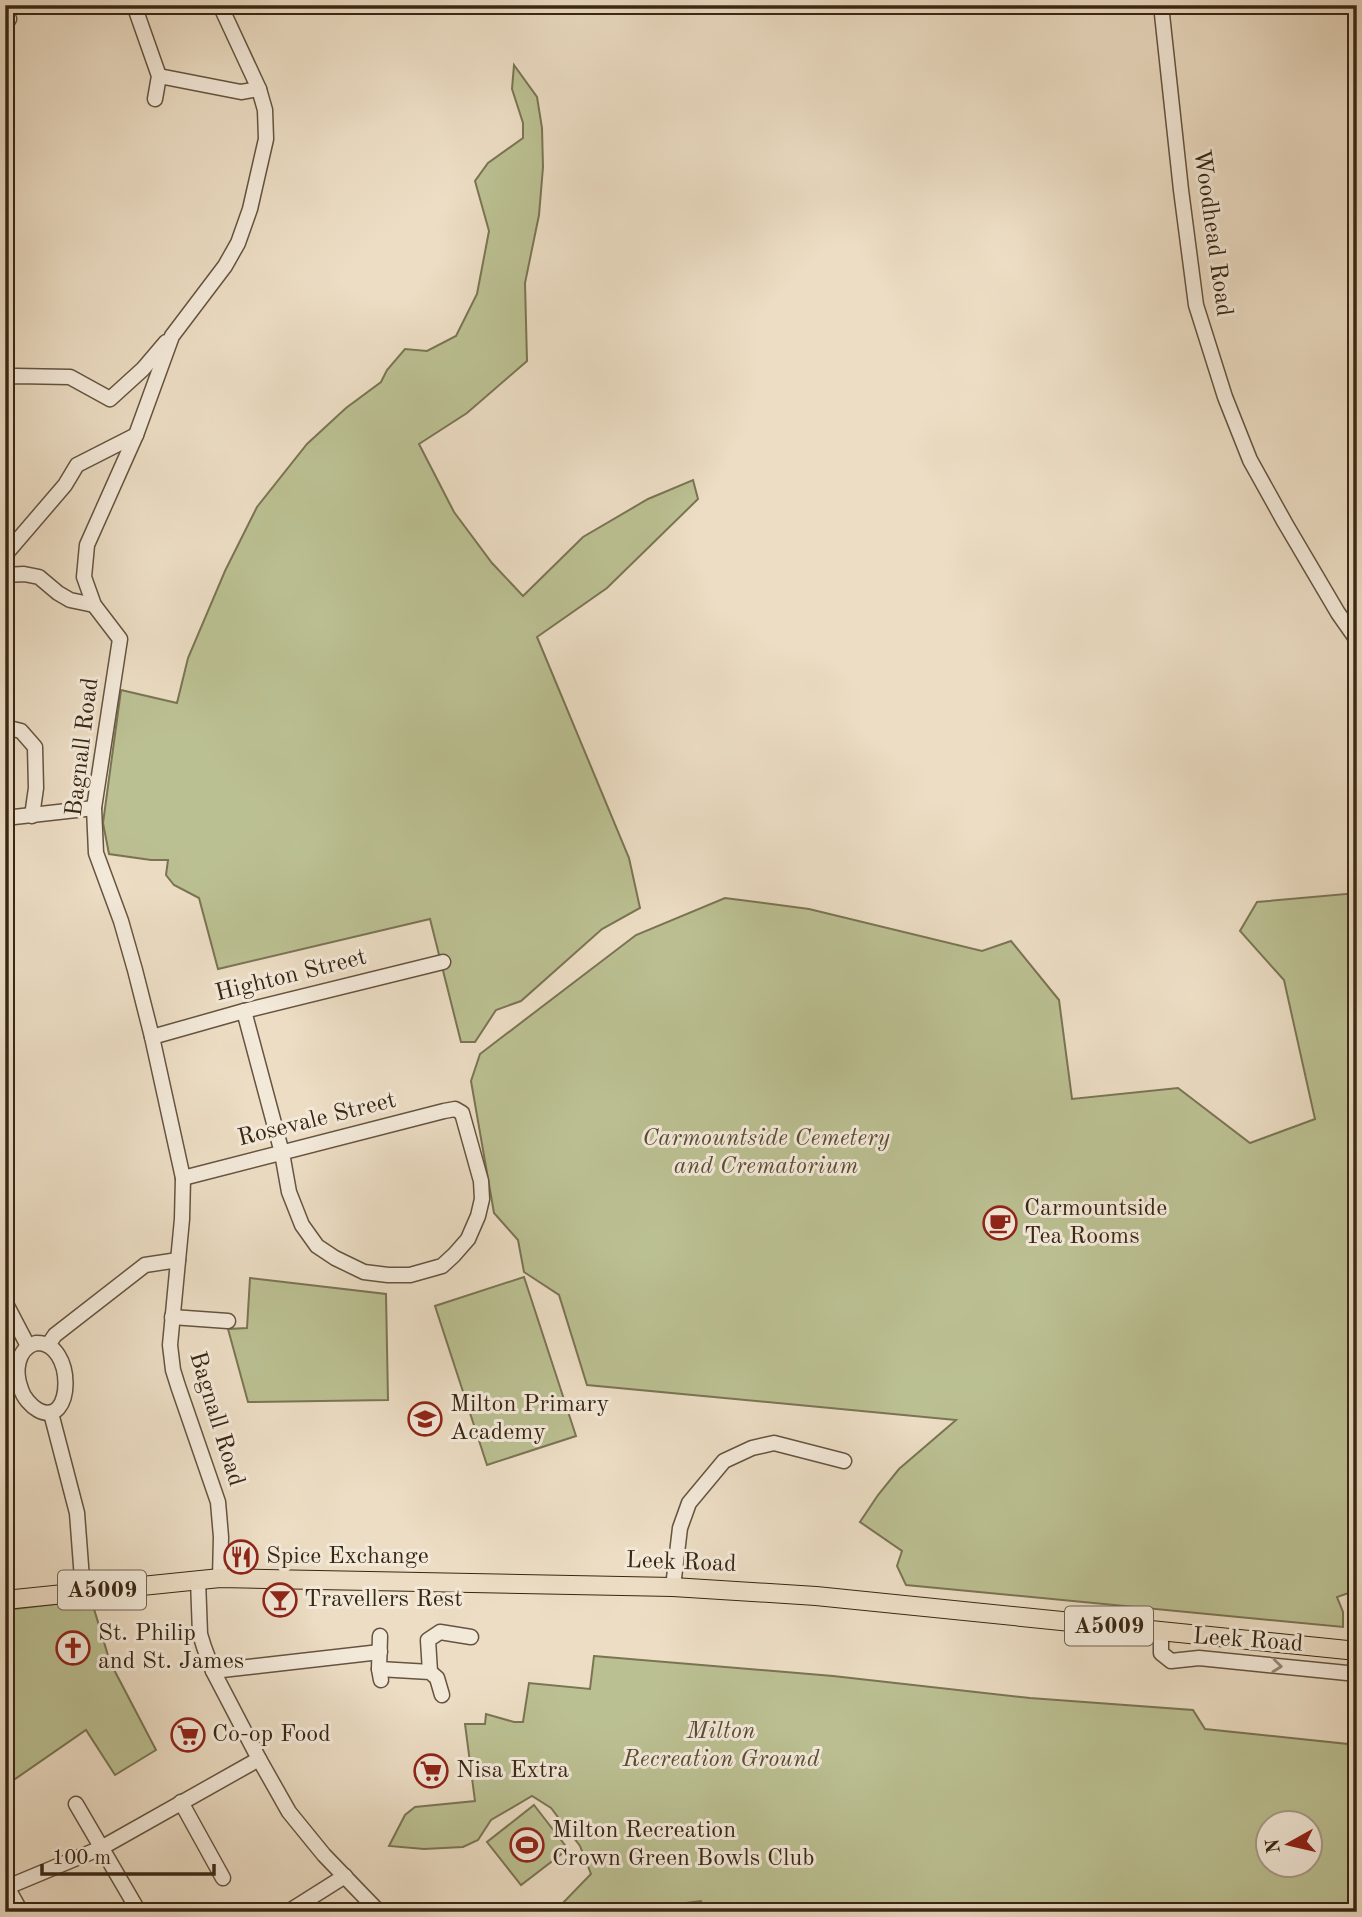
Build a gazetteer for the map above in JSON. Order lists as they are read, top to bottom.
{
  "streets": {
    "main road": ["Leek Road", "A5009"],
    "street": [
      "Woodhead Road",
      "Bagnall Road",
      "Highton Street",
      "Rosevale Street"
    ]
  },
  "crossings": [
    ["Bagnall Road", "Highton Street"],
    ["Bagnall Road", "Rosevale Street"],
    ["Bagnall Road", "Leek Road"],
    ["Leek Road", "A5009"]
  ],
  "parks": ["Carmountside Cemetery and Crematorium", "Milton Recreation Ground"],
  "places": {
    "cafe": ["Carmountside Tea Rooms"],
    "school or university": ["Milton Primary Academy"],
    "restaurant": ["Spice Exchange"],
    "bar": ["Travellers Rest"],
    "church": ["St. Philip and St. James"],
    "supermarket": ["Co-op Food", "Nisa Extra"],
    "sports": ["Milton Recreation Crown Green Bowls Club"]
  },
  "scale_bar": "100 m",
  "north": "left"
}
